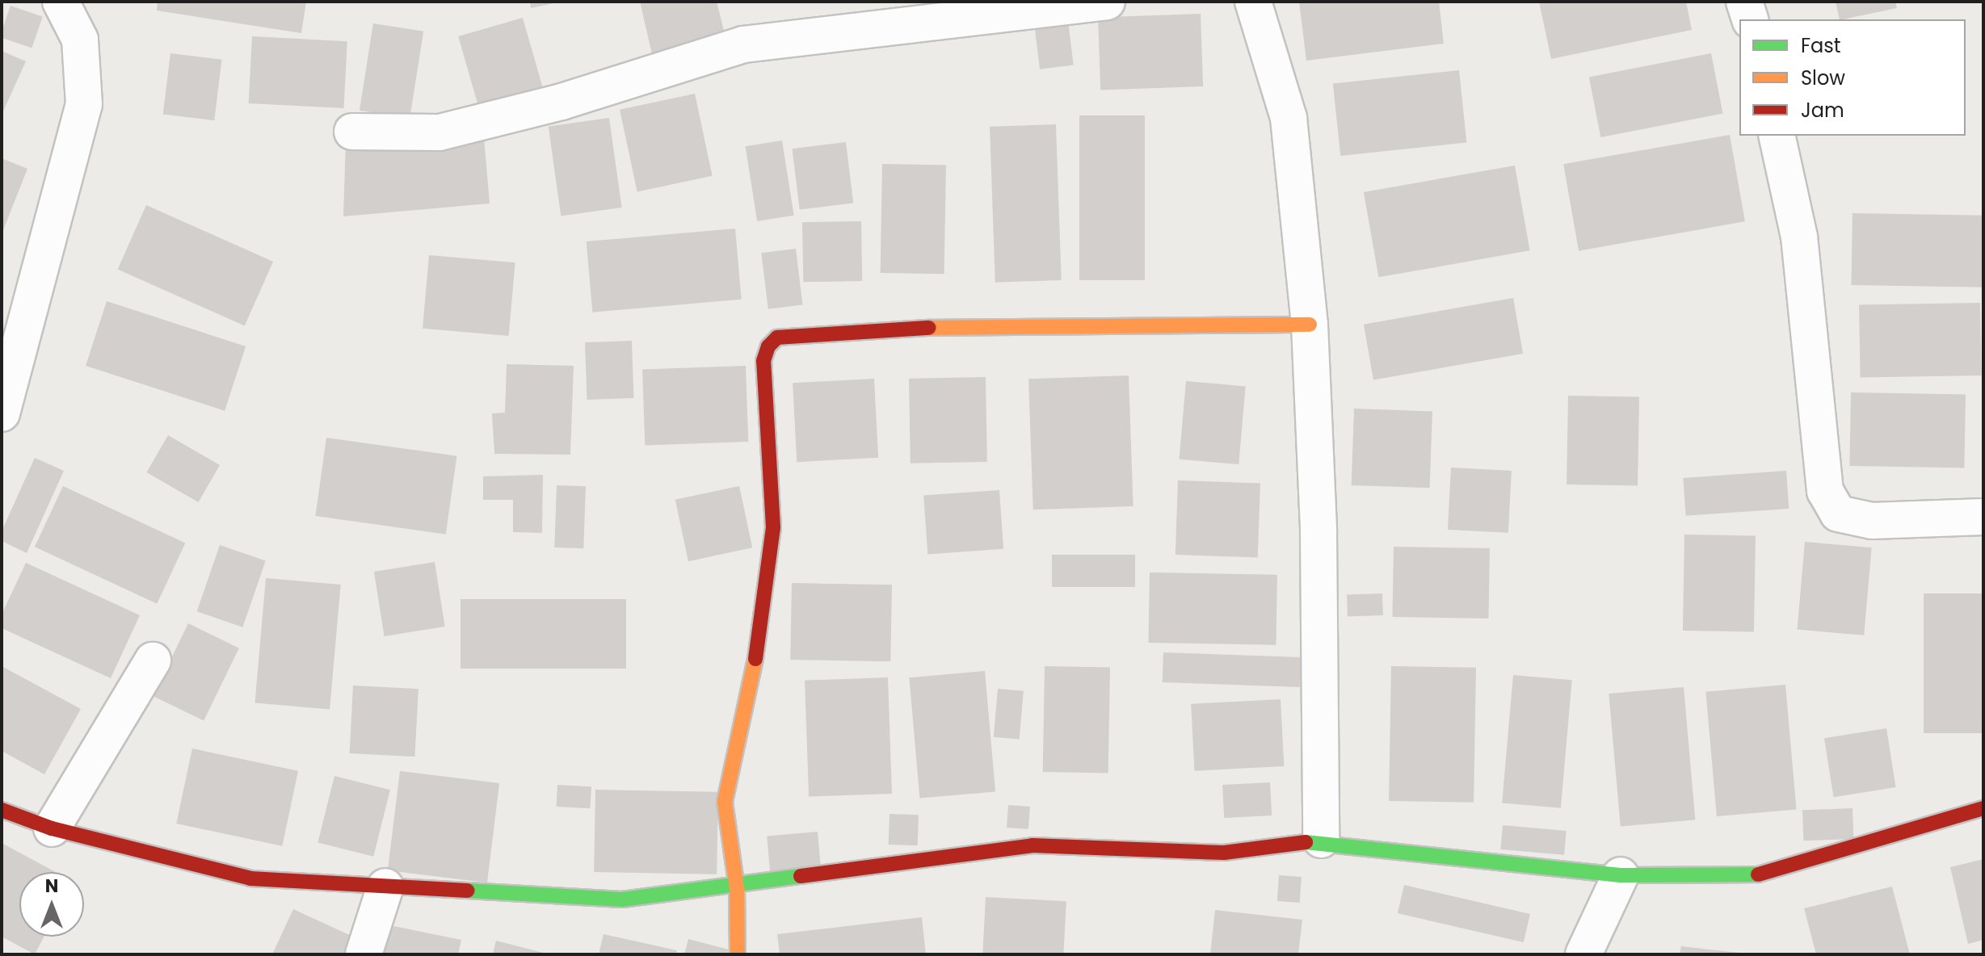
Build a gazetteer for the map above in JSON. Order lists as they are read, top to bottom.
{
  "legend": ["Fast", "Slow", "Jam"],
  "north": "top"
}
